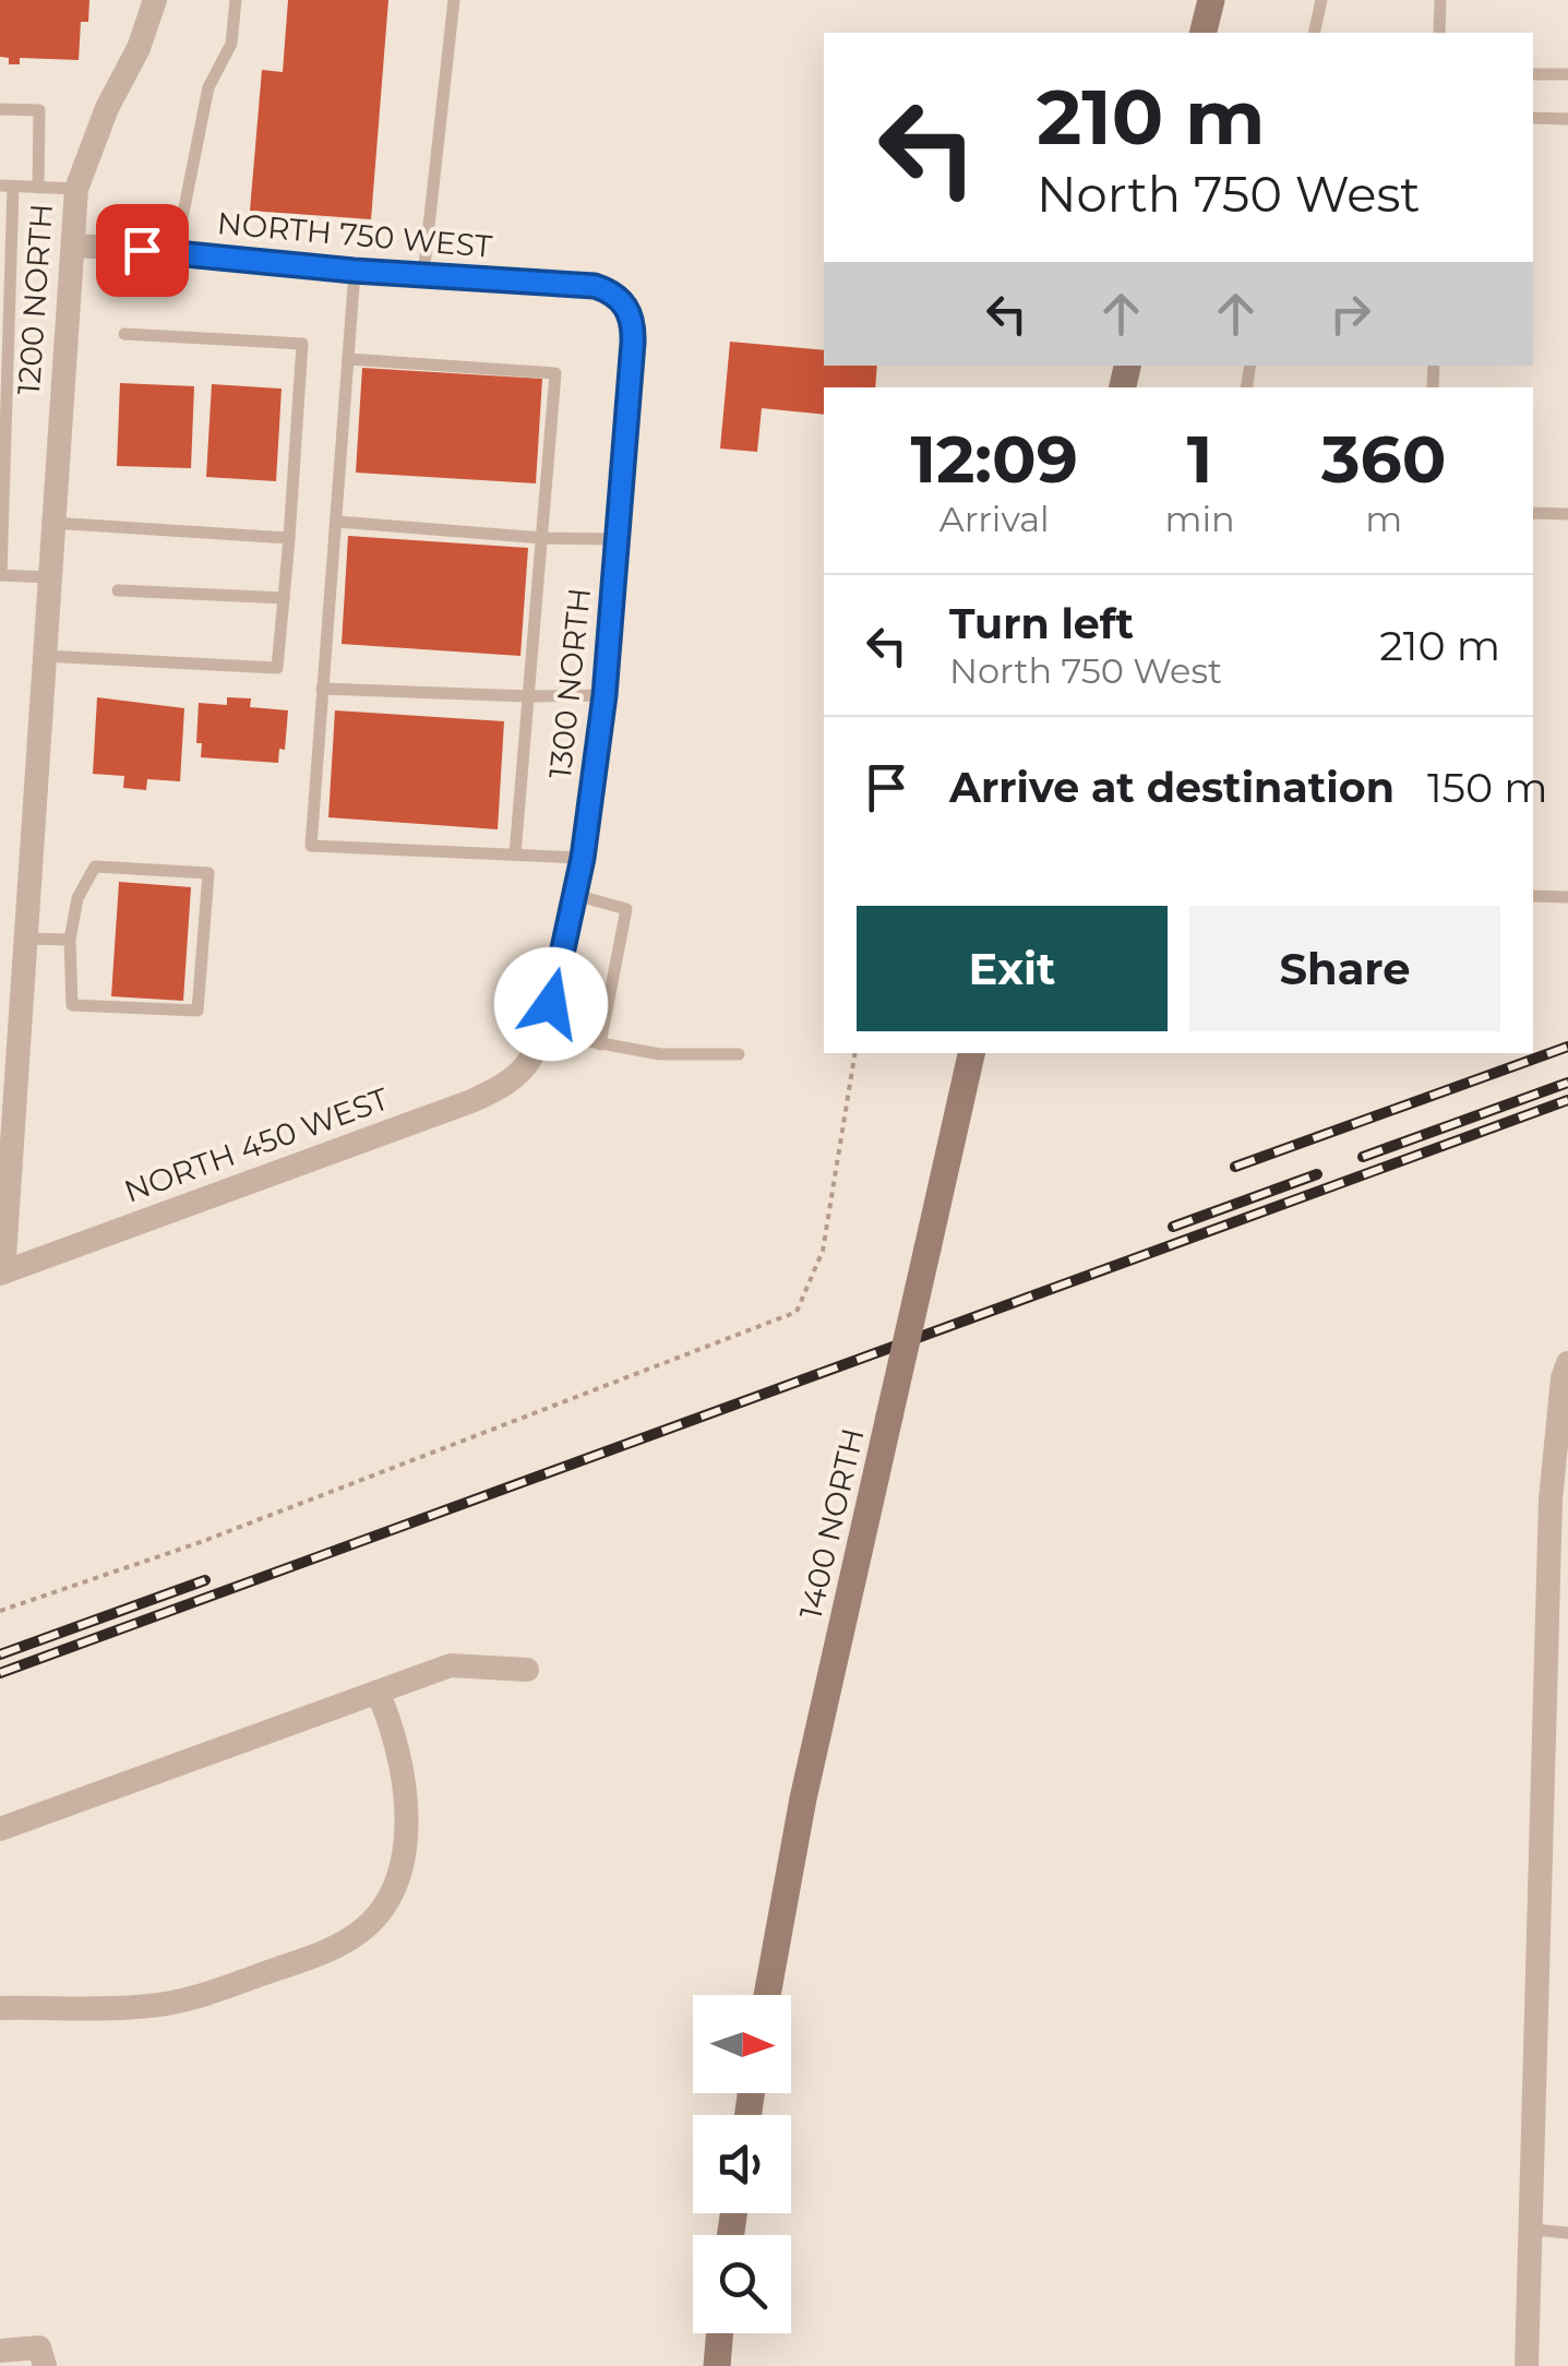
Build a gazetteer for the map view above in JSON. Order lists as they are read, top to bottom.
{
  "streets": {
    "main road": ["1400 NORTH"],
    "street": [
      "NORTH 750 WEST",
      "1200 NORTH",
      "1300 NORTH",
      "NORTH 450 WEST"
    ]
  },
  "crossings": [
    ["NORTH 750 WEST", "1200 NORTH"],
    ["NORTH 750 WEST", "1300 NORTH"],
    ["1200 NORTH", "NORTH 450 WEST"],
    ["1300 NORTH", "NORTH 450 WEST"]
  ],
  "north": "right",
  "page": {
    "turn": ["210 m", "North 750 West"],
    "eta": [
      "12:09",
      "Arrival",
      "1",
      "min",
      "360",
      "m"
    ],
    "list": [
      {
        "name": "Turn left",
        "note": "North 750 West",
        "value": "210 m"
      },
      {
        "name": "Arrive at destination",
        "value": "150 m"
      }
    ],
    "buttons": ["Exit", "Share"]
  }
}
